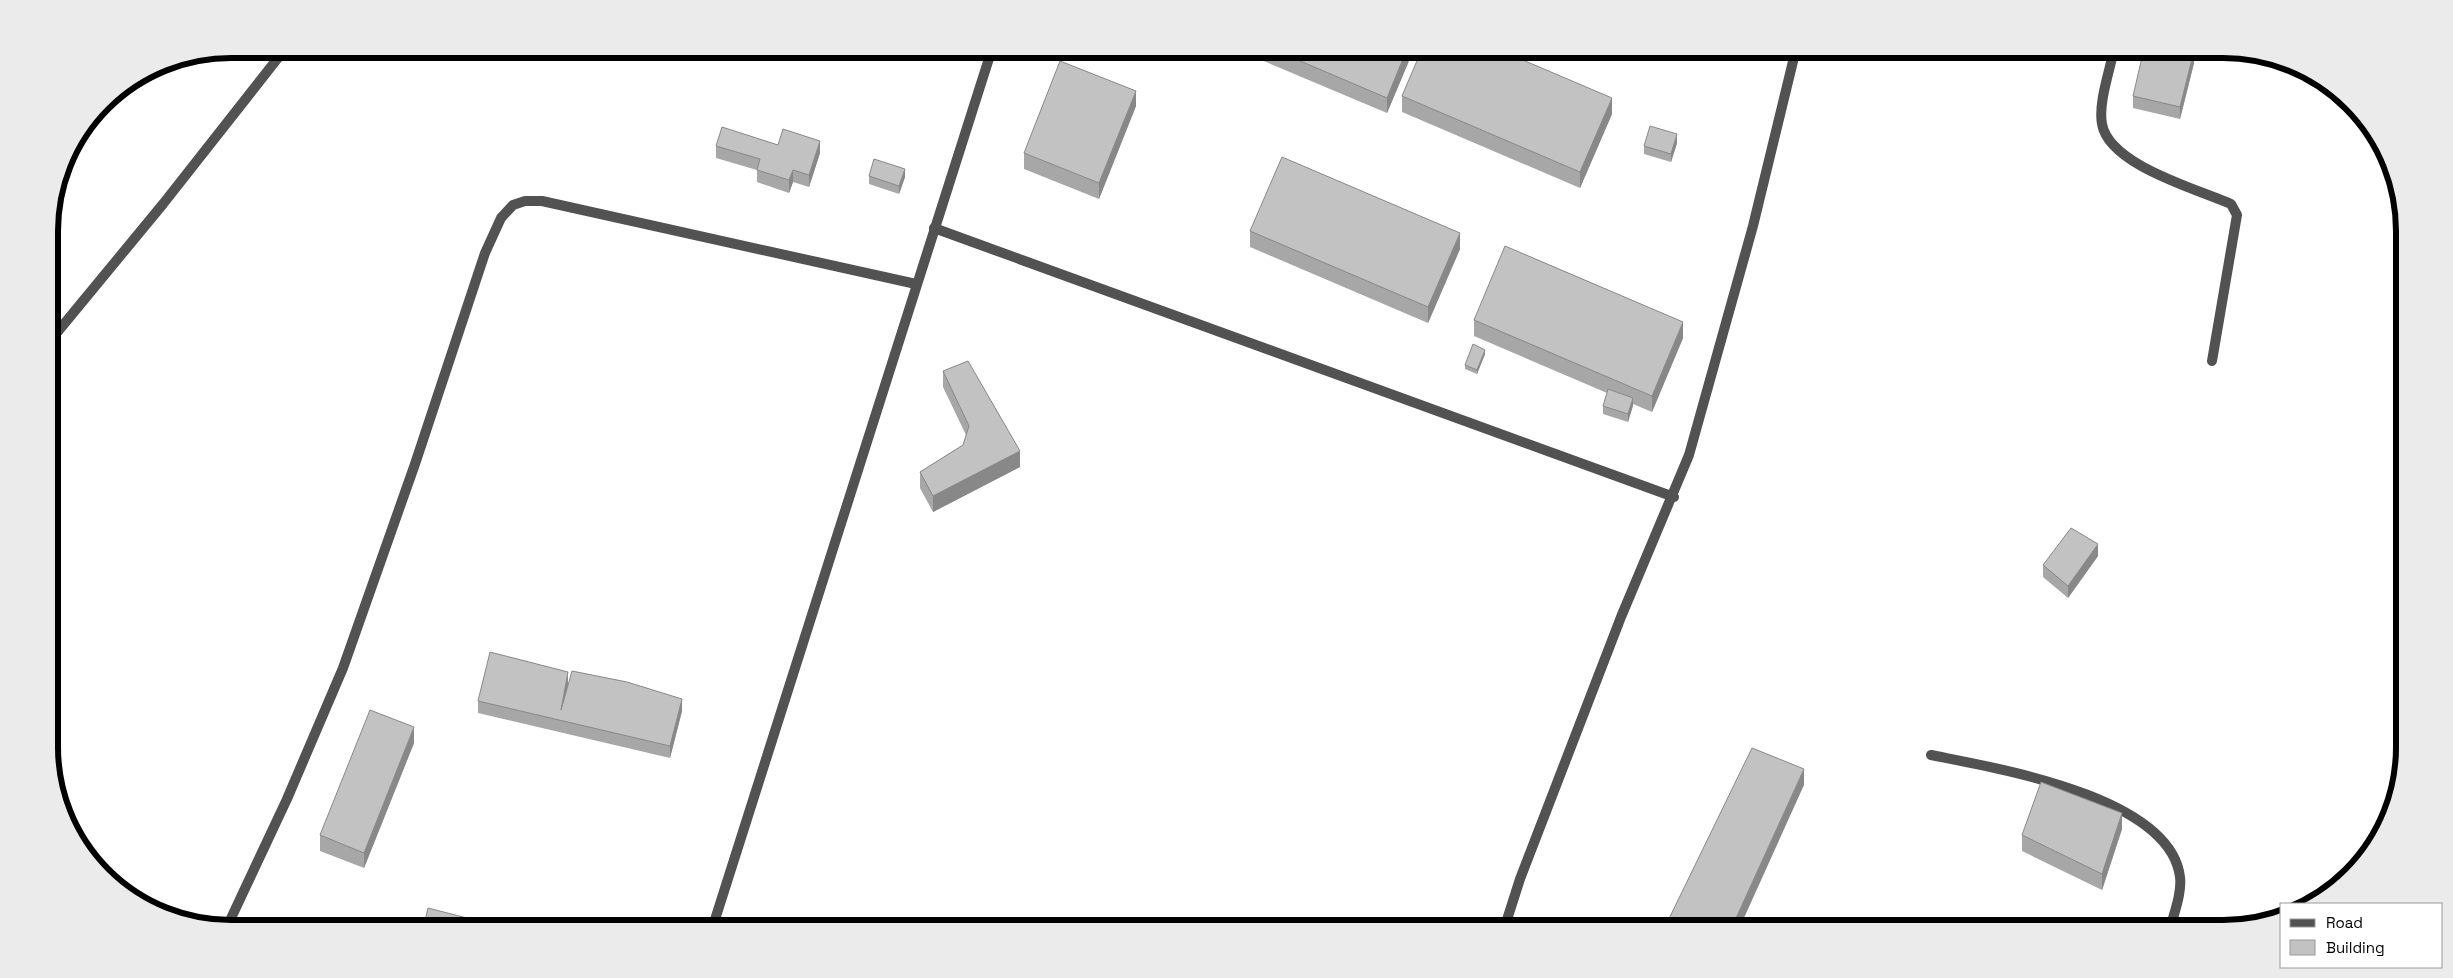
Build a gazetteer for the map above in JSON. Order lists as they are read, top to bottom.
{
  "legend": ["Road", "Building"]
}
